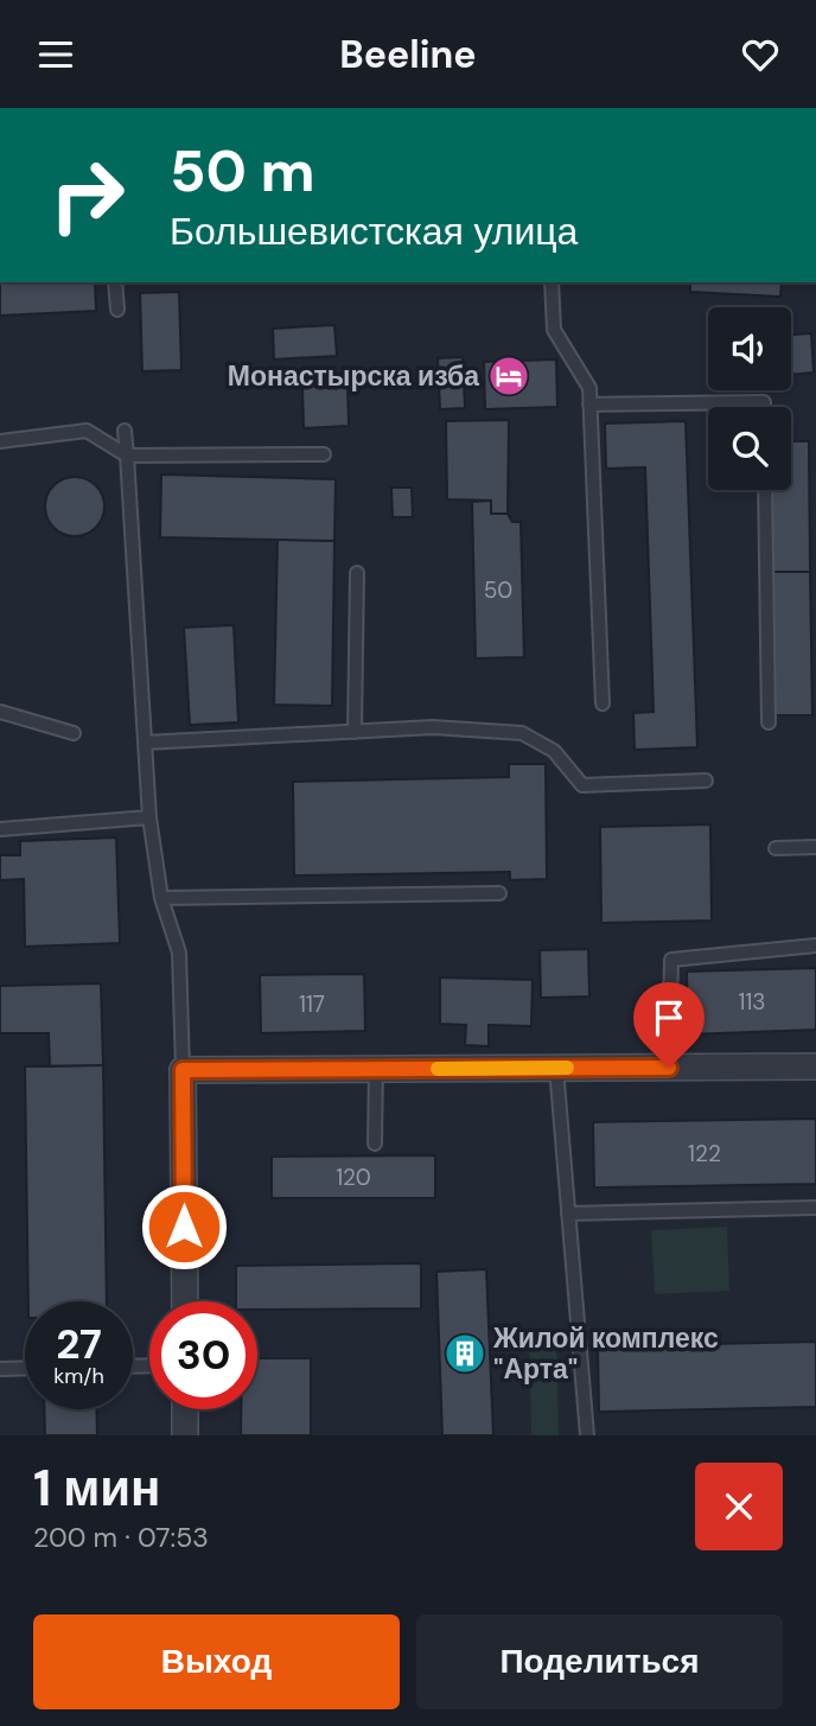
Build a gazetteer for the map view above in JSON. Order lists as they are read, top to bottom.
{
  "places": {
    "hotel": ["Монастырска изба"],
    "building": ["Жилой комплекс \"Арта\""]
  },
  "house_numbers": [
    "50",
    "113",
    "117",
    "122",
    "120"
  ],
  "page": {
    "header": "Beeline",
    "turn": ["50 m", "Большевистская улица"],
    "speed": "27 km/h",
    "limit": "30",
    "heading": ["1 мин", "200 m · 07:53"],
    "buttons": ["Выход", "Поделиться"]
  }
}
